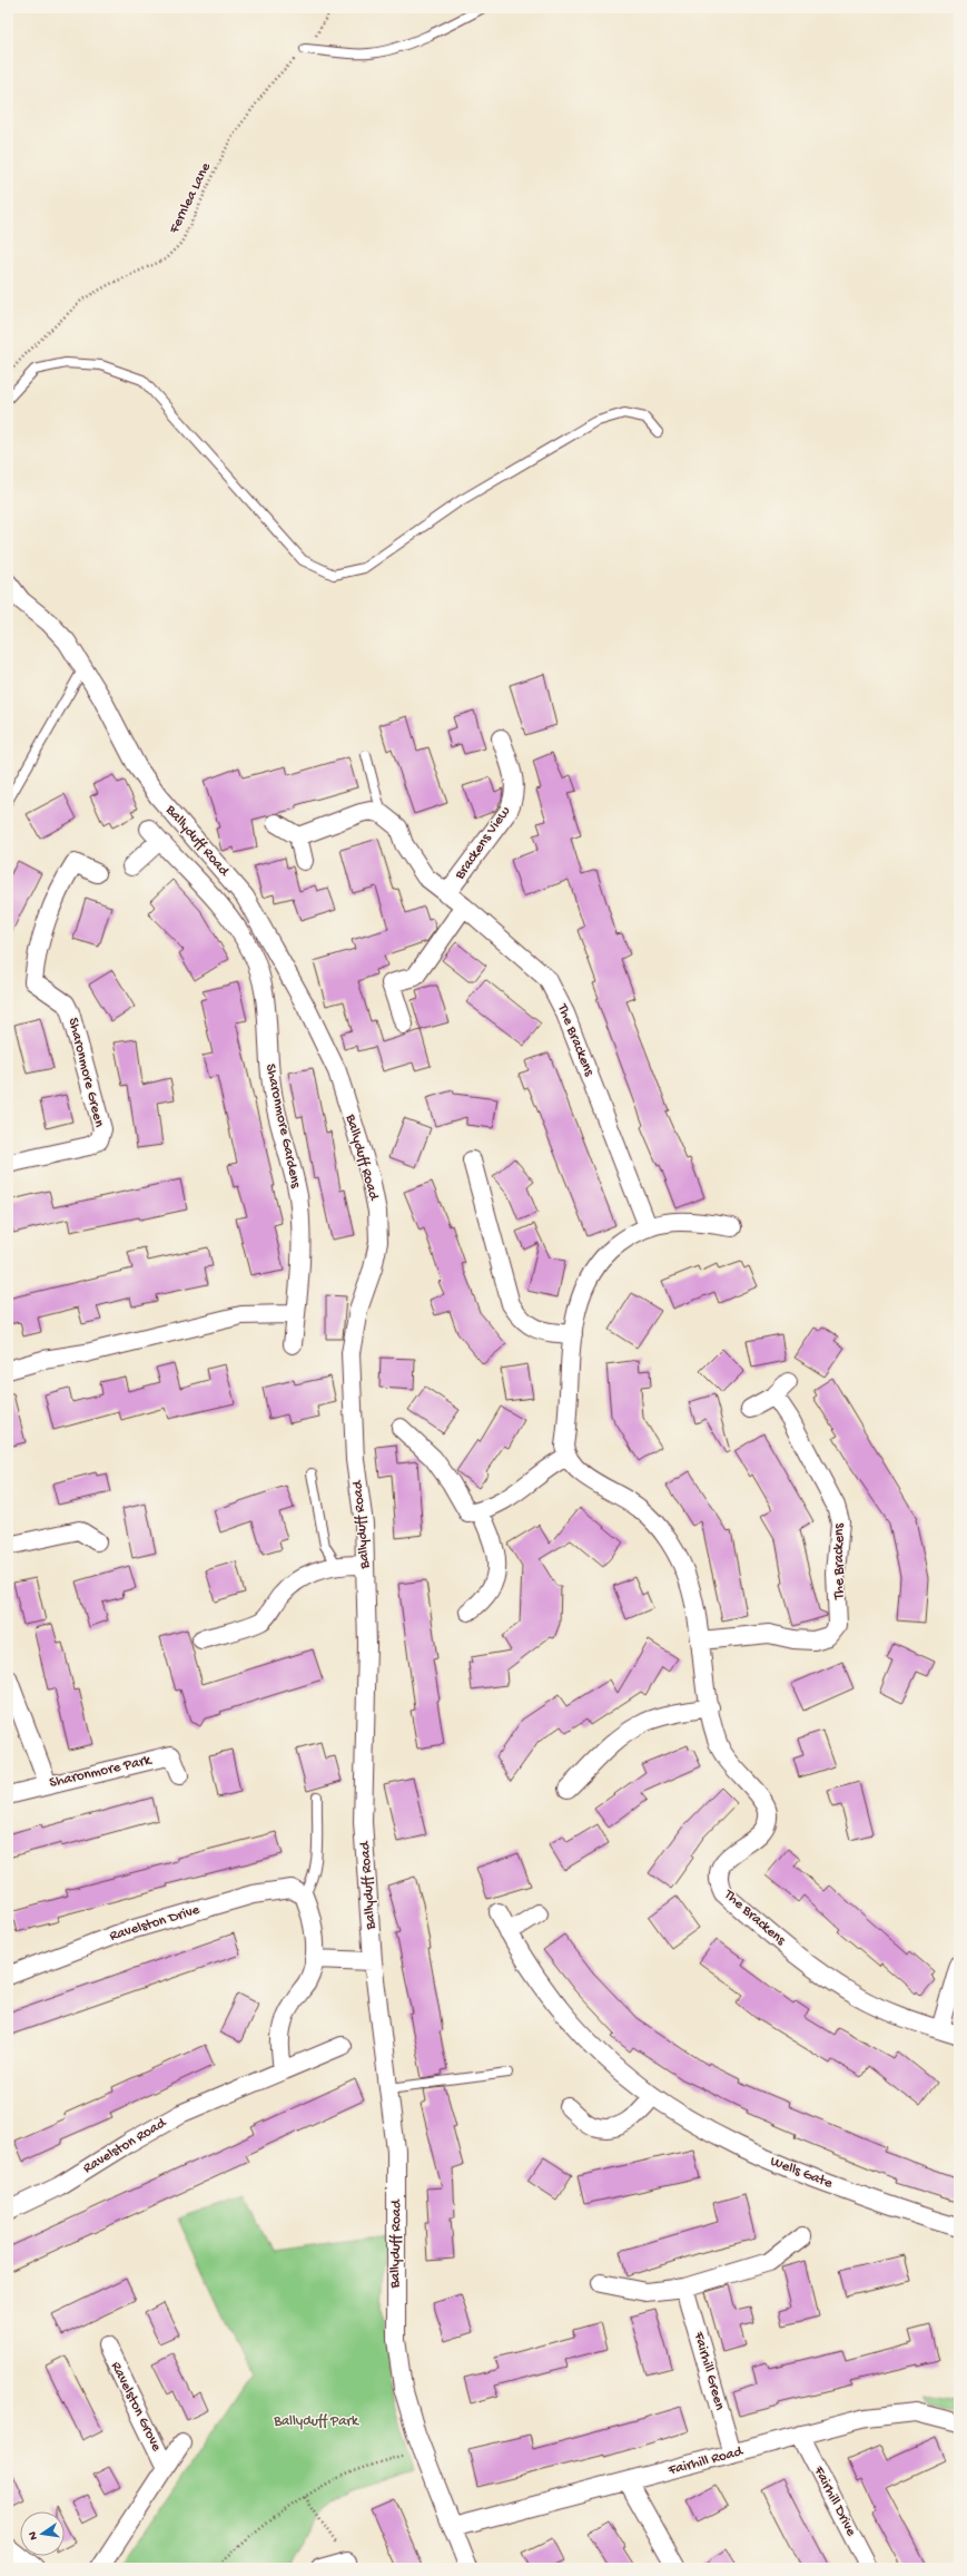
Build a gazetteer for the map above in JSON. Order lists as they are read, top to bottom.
{
  "streets": {
    "street": [
      "Ballyduff Road",
      "Brackens View",
      "The Brackens",
      "Sharonmore Green",
      "Sharonmore Gardens",
      "Sharonmore Park",
      "Ravelston Drive",
      "Ravelston Road",
      "Wells Gate",
      "Fairhill Green",
      "Ravelston Grove",
      "Fairhill Road",
      "Fairhill Drive"
    ],
    "path": ["Fernlea Lane"]
  },
  "crossings": [
    ["Ballyduff Road", "Fairhill Road"],
    ["Brackens View", "The Brackens"],
    ["Fairhill Green", "Fairhill Road"],
    ["Fairhill Road", "Fairhill Drive"]
  ],
  "parks": ["Ballyduff Park"],
  "north": "left"
}
